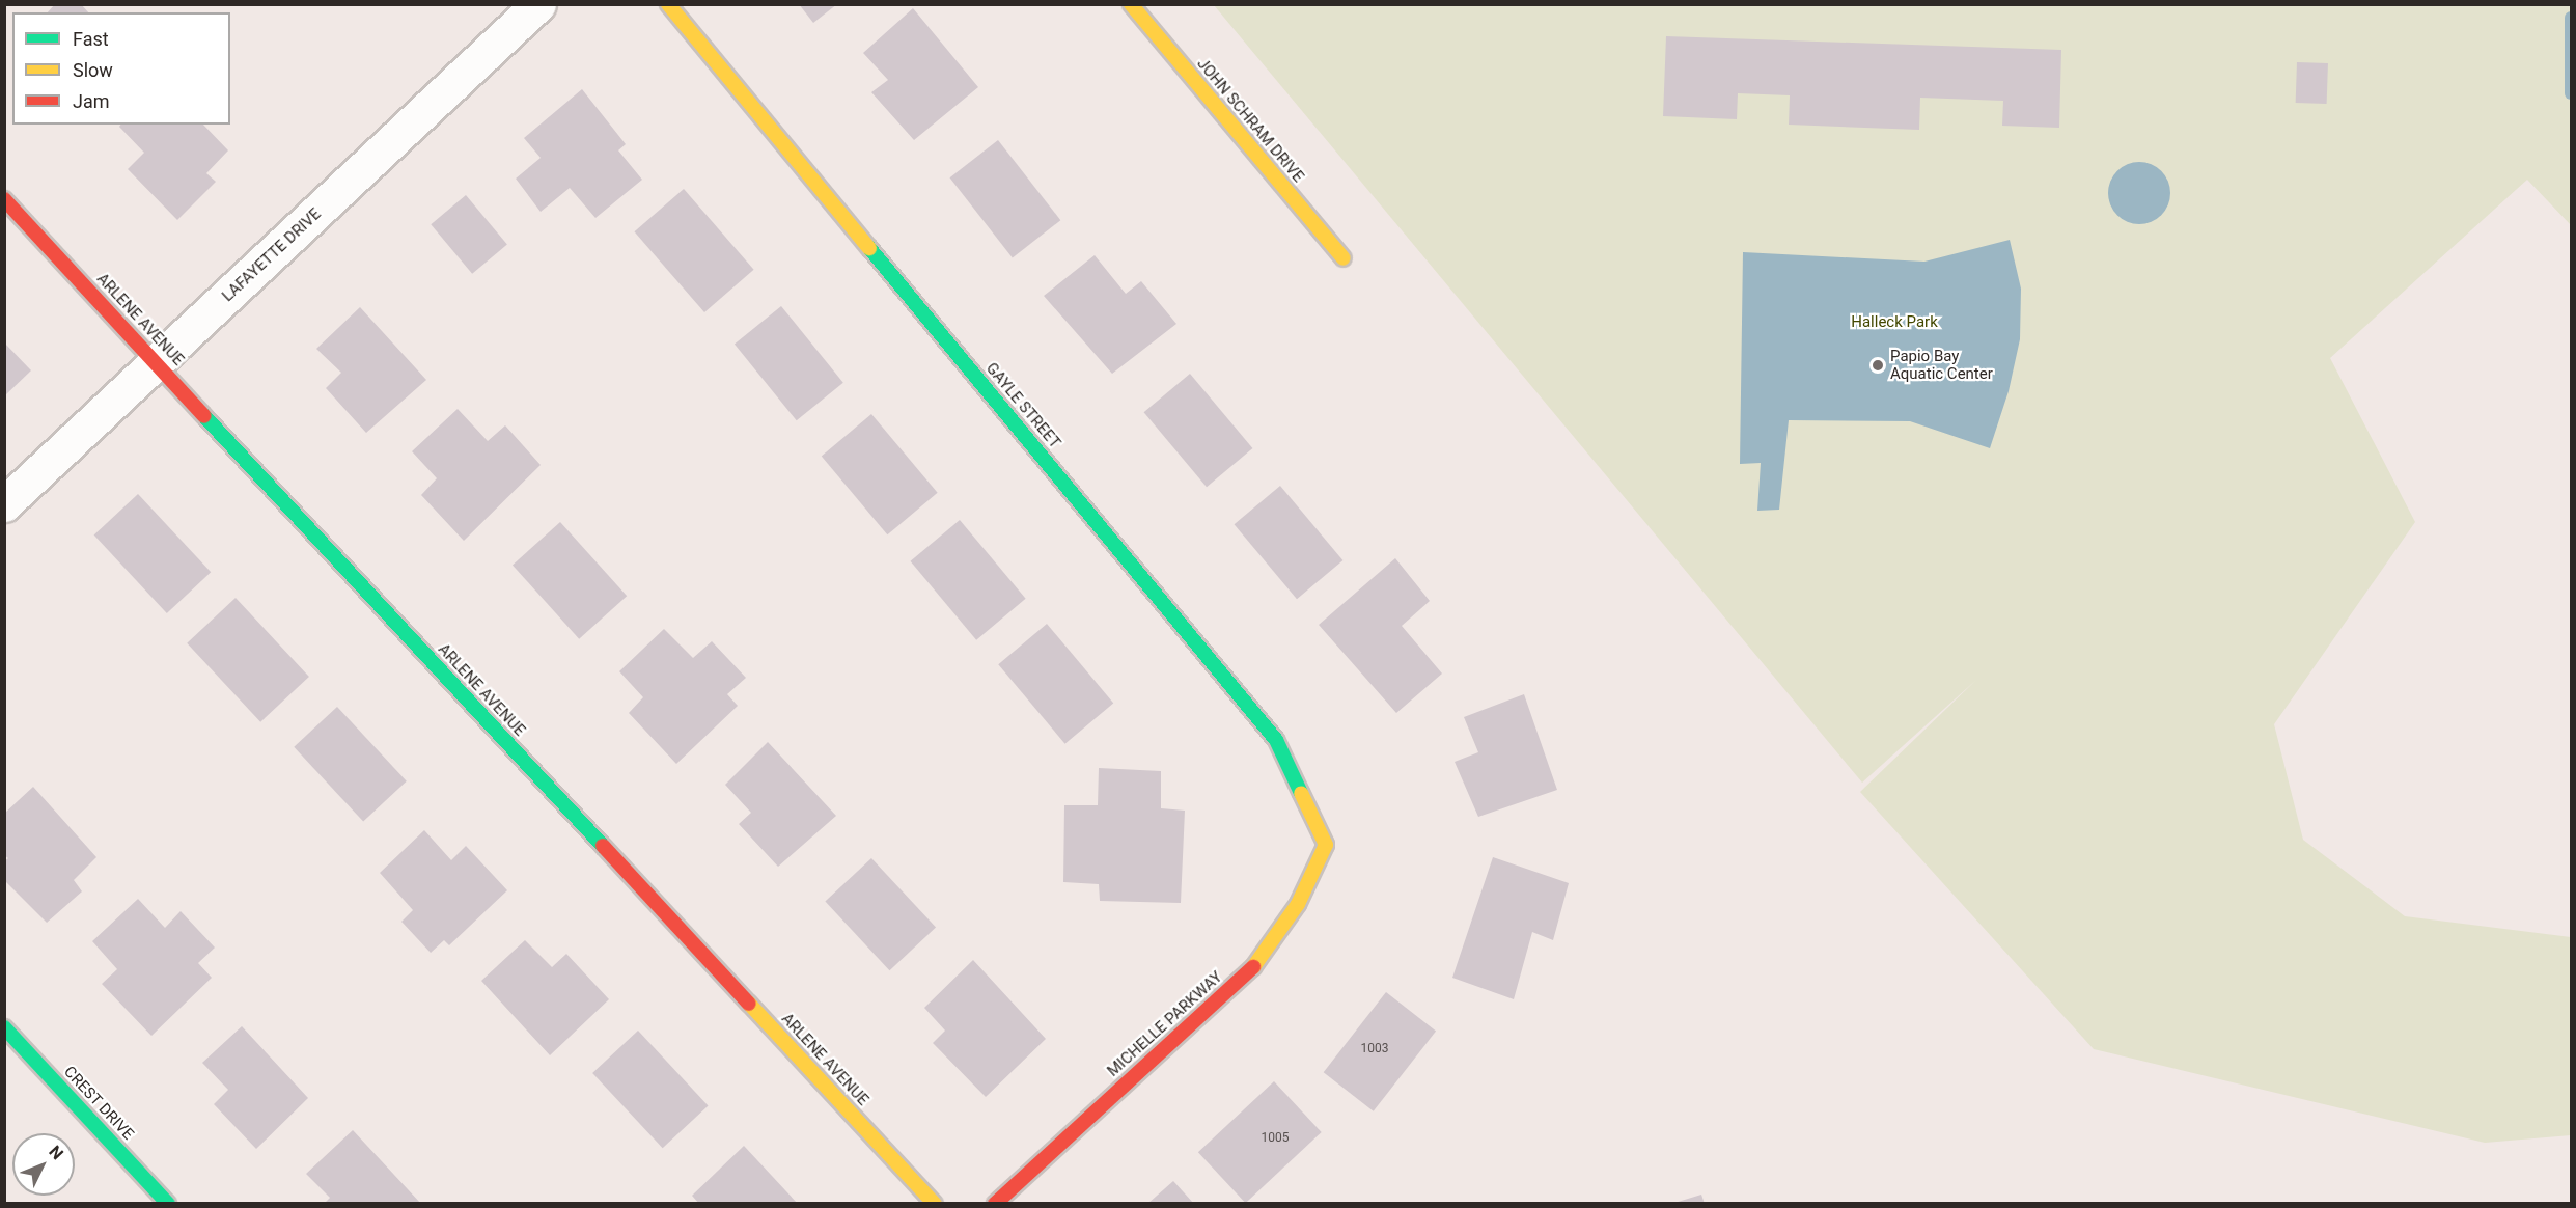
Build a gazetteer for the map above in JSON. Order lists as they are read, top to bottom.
{
  "streets": {
    "street": [
      "JOHN SCHRAM DRIVE",
      "LAFAYETTE DRIVE",
      "ARLENE AVENUE",
      "GAYLE STREET",
      "MICHELLE PARKWAY",
      "CREST DRIVE"
    ]
  },
  "crossings": [
    ["LAFAYETTE DRIVE", "ARLENE AVENUE"],
    ["GAYLE STREET", "MICHELLE PARKWAY"]
  ],
  "parks": ["Halleck Park"],
  "places": ["Papio Bay Aquatic Center"],
  "house_numbers": ["1003", "1005"],
  "legend": ["Fast", "Slow", "Jam"],
  "north": "top right"
}
